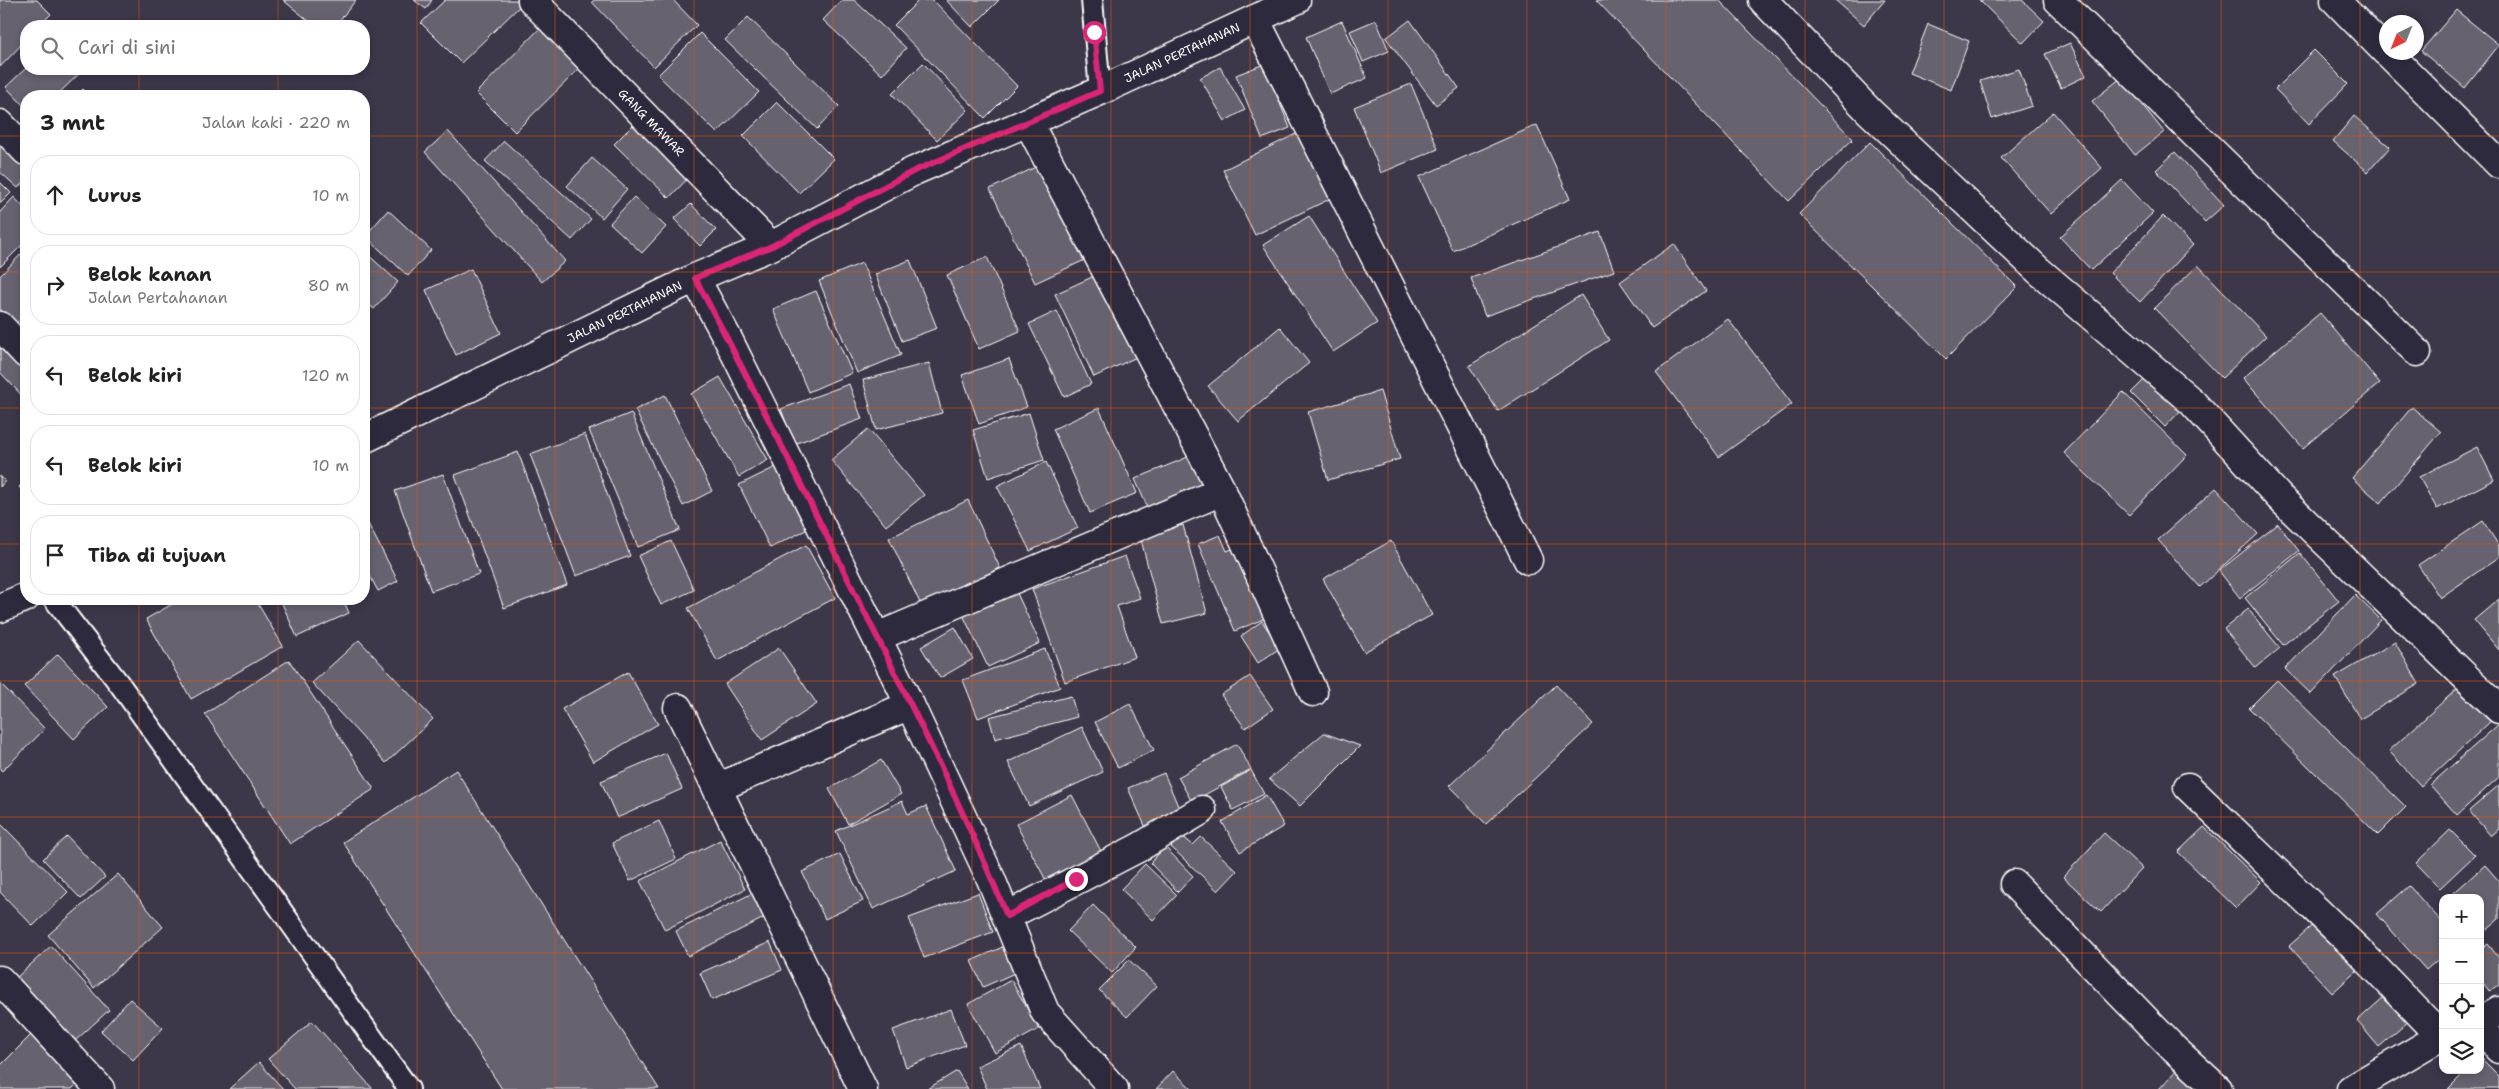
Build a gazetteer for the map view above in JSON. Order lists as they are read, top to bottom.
{
  "streets": {
    "street": ["JALAN PERTAHANAN", "GANG MAWAR"]
  },
  "crossings": [
    ["JALAN PERTAHANAN", "GANG MAWAR"]
  ],
  "north": "bottom left",
  "page": {
    "search": "Cari di sini",
    "heading": ["3 mnt", "Jalan kaki · 220 m"],
    "list": [
      ["Lurus", "10 m"],
      ["Belok kanan", "Jalan Pertahanan", "80 m"],
      ["Belok kiri", "120 m"],
      ["Belok kiri", "10 m"],
      "Tiba di tujuan"
    ],
    "map_buttons": ["+", "−"]
  }
}
